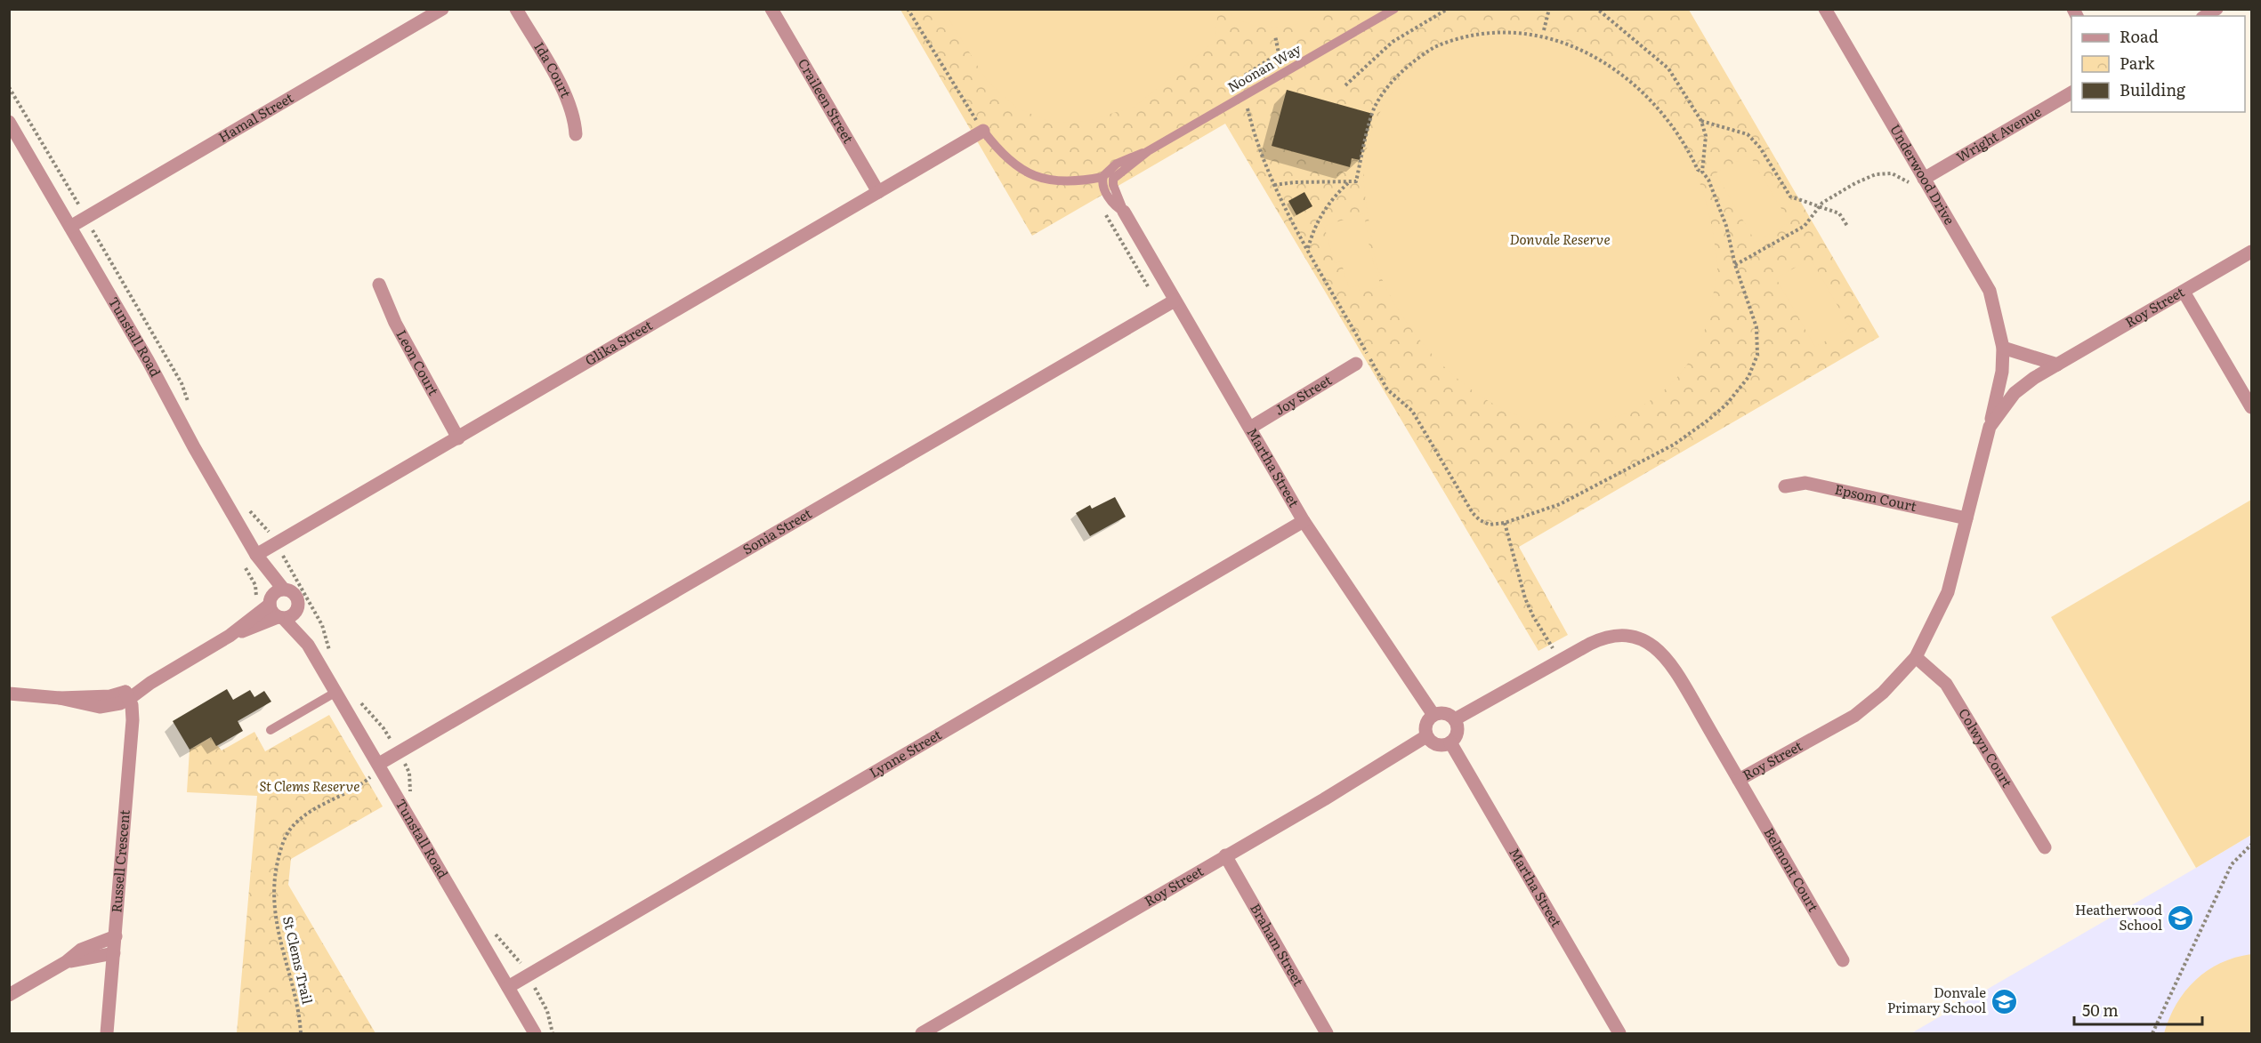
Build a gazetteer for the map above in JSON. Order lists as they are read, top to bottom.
{
  "streets": {
    "street": [
      "Ida Court",
      "Craileen Street",
      "Hamal Street",
      "Wright Avenue",
      "Underwood Drive",
      "Roy Street",
      "Tunstall Road",
      "Glika Street",
      "Leon Court",
      "Joy Street",
      "Martha Street",
      "Epsom Court",
      "Sonia Street",
      "Colwyn Court",
      "Lynne Street",
      "Russell Crescent",
      "Belmont Court",
      "Braham Street"
    ],
    "lane": ["Noonan Way"],
    "path": ["St Clems Trail"]
  },
  "crossings": [
    ["Noonan Way", "Martha Street"],
    ["Craileen Street", "Glika Street"],
    ["Hamal Street", "Tunstall Road"],
    ["Wright Avenue", "Underwood Drive"],
    ["Underwood Drive", "Roy Street"],
    ["Roy Street", "Martha Street"],
    ["Roy Street", "Epsom Court"],
    ["Roy Street", "Colwyn Court"],
    ["Roy Street", "Belmont Court"],
    ["Roy Street", "Braham Street"],
    ["Tunstall Road", "Glika Street"],
    ["Tunstall Road", "Sonia Street"],
    ["Tunstall Road", "Lynne Street"],
    ["Glika Street", "Leon Court"],
    ["Joy Street", "Martha Street"],
    ["Martha Street", "Sonia Street"],
    ["Martha Street", "Lynne Street"]
  ],
  "parks": ["Donvale Reserve", "St Clems Reserve"],
  "places": {
    "school or university": ["Heatherwood School", "Donvale Primary School"]
  },
  "legend": ["Road", "Park", "Building"],
  "scale_bar": "50 m"
}
